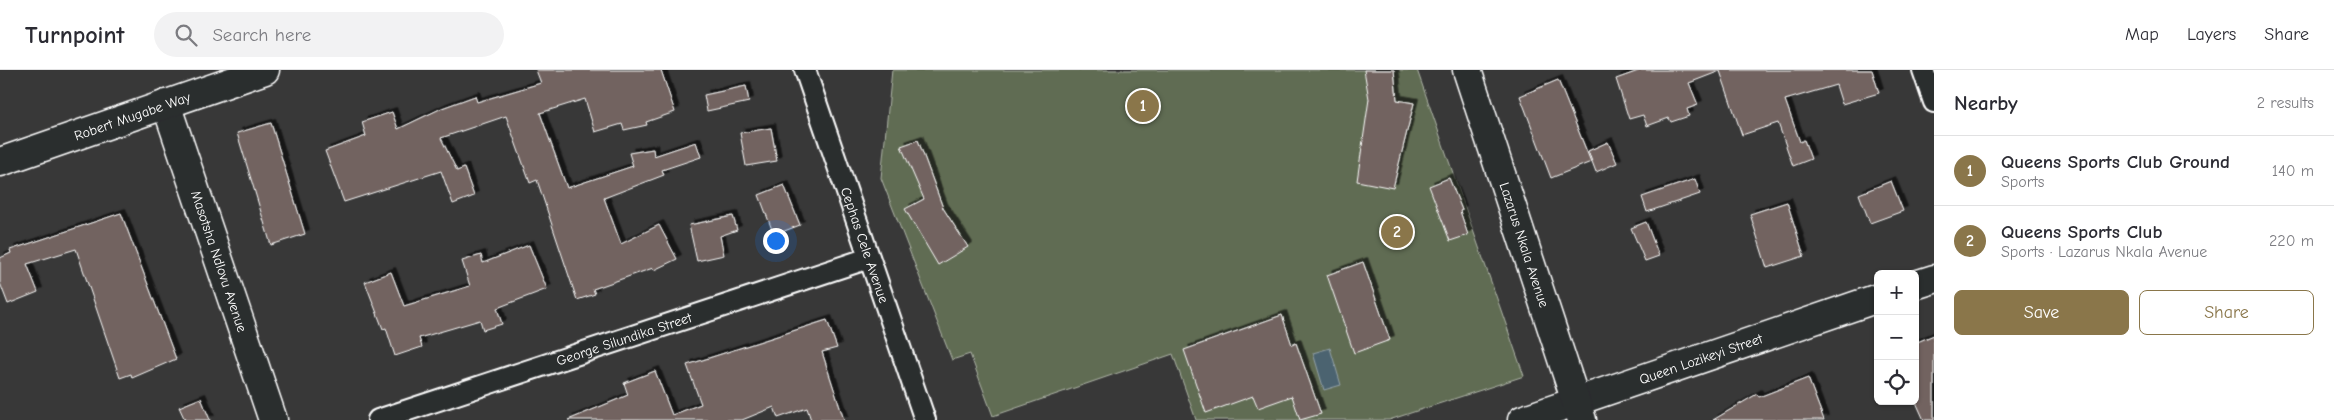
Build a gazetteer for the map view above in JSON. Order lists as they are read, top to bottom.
{
  "streets": {
    "main road": [
      "Robert Mugabe Way",
      "Lazarus Nkala Avenue",
      "Masotsha Ndlovu Avenue",
      "Queen Lozikeyi Street"
    ],
    "street": ["Cephas Cele Avenue", "George Silundika Street"]
  },
  "crossings": [
    ["Robert Mugabe Way", "Masotsha Ndlovu Avenue"],
    ["Cephas Cele Avenue", "George Silundika Street"],
    ["Lazarus Nkala Avenue", "Queen Lozikeyi Street"]
  ],
  "page": {
    "header": "Turnpoint",
    "search": "Search here",
    "nav": ["Map", "Layers", "Share"],
    "heading": ["Nearby", "2 results"],
    "pins": ["1", "2"],
    "list": [
      {
        "mark": "1",
        "name": "Queens Sports Club Ground",
        "note": "Sports",
        "value": "140 m"
      },
      {
        "mark": "2",
        "name": "Queens Sports Club",
        "note": "Sports · Lazarus Nkala Avenue",
        "value": "220 m"
      }
    ],
    "map_buttons": ["+", "−"],
    "buttons": ["Save", "Share"]
  }
}
